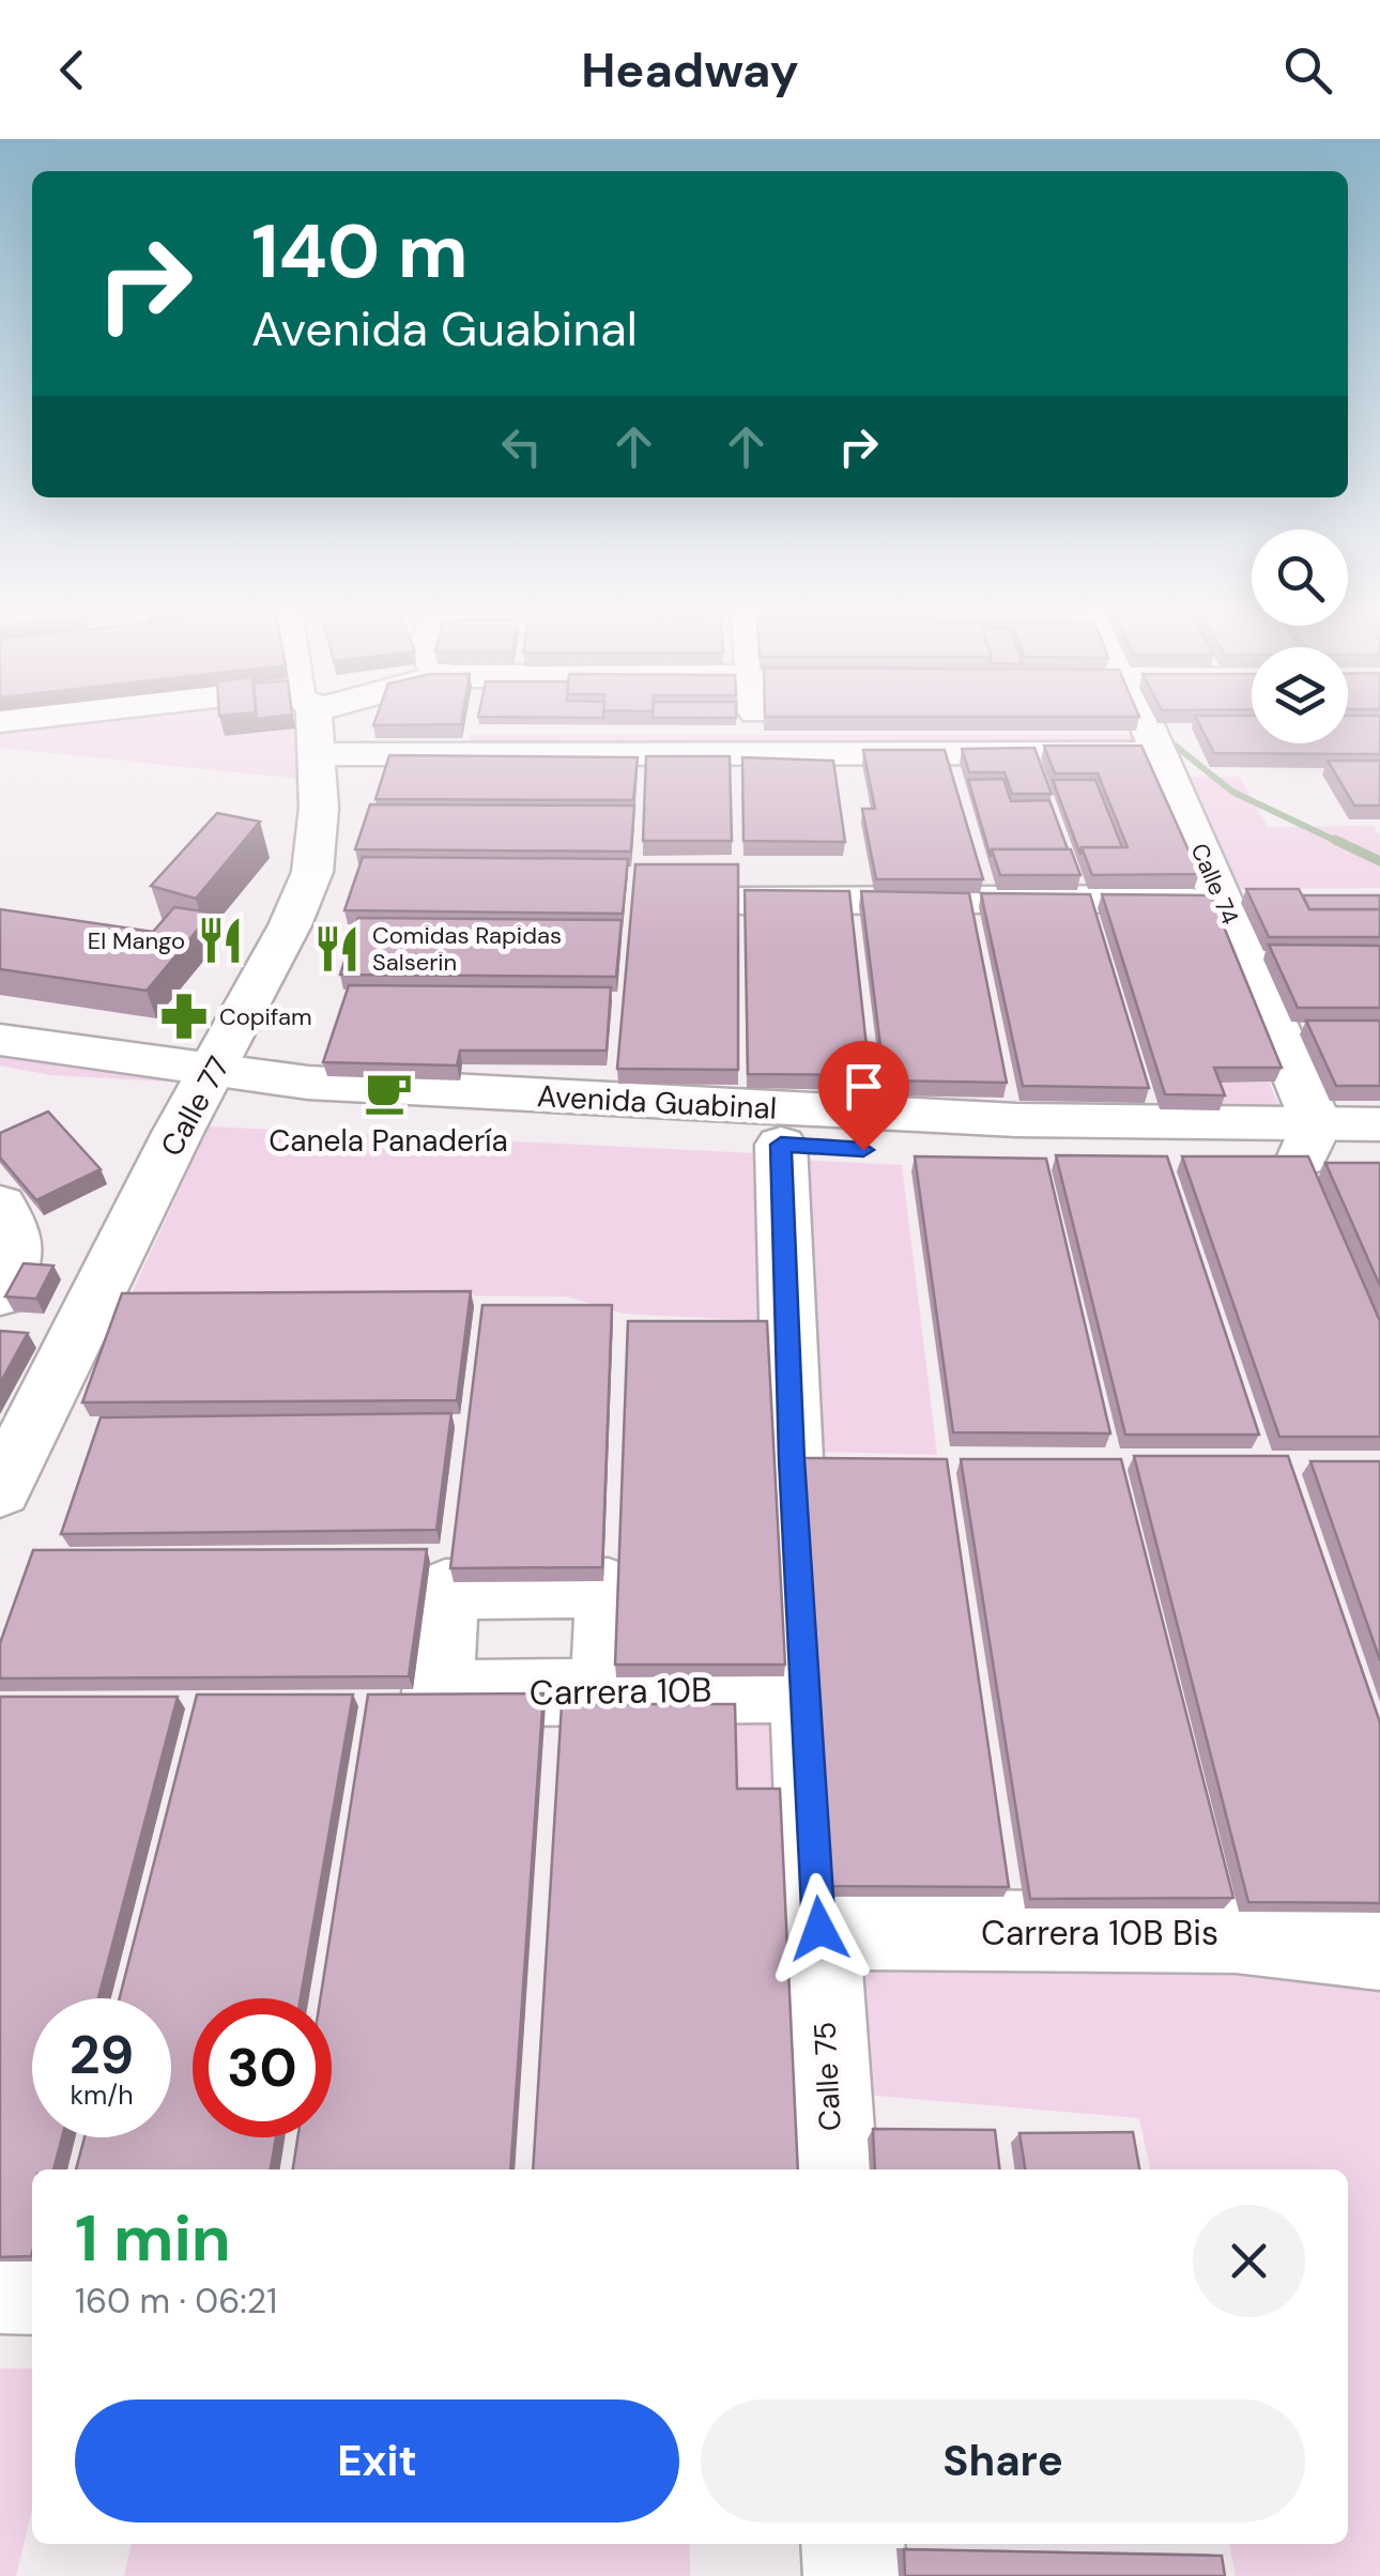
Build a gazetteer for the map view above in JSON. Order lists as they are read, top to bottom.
{
  "streets": {
    "street": [
      "Calle 74",
      "Avenida Guabinal",
      "Calle 77",
      "Carrera 10B",
      "Carrera 10B Bis",
      "Calle 75"
    ]
  },
  "crossings": [
    ["Calle 74", "Avenida Guabinal"],
    ["Avenida Guabinal", "Calle 77"],
    ["Avenida Guabinal", "Calle 75"],
    ["Carrera 10B", "Calle 75"],
    ["Carrera 10B Bis", "Calle 75"]
  ],
  "places": {
    "restaurant": ["El Mango", "Comidas Rapidas Salserin"],
    "pharmacy": ["Copifam"],
    "cafe": ["Canela Panadería"]
  },
  "page": {
    "header": "Headway",
    "turn": ["140 m", "Avenida Guabinal"],
    "speed": "29 km/h",
    "limit": "30",
    "heading": ["1 min", "160 m · 06:21"],
    "buttons": ["Exit", "Share"]
  }
}
